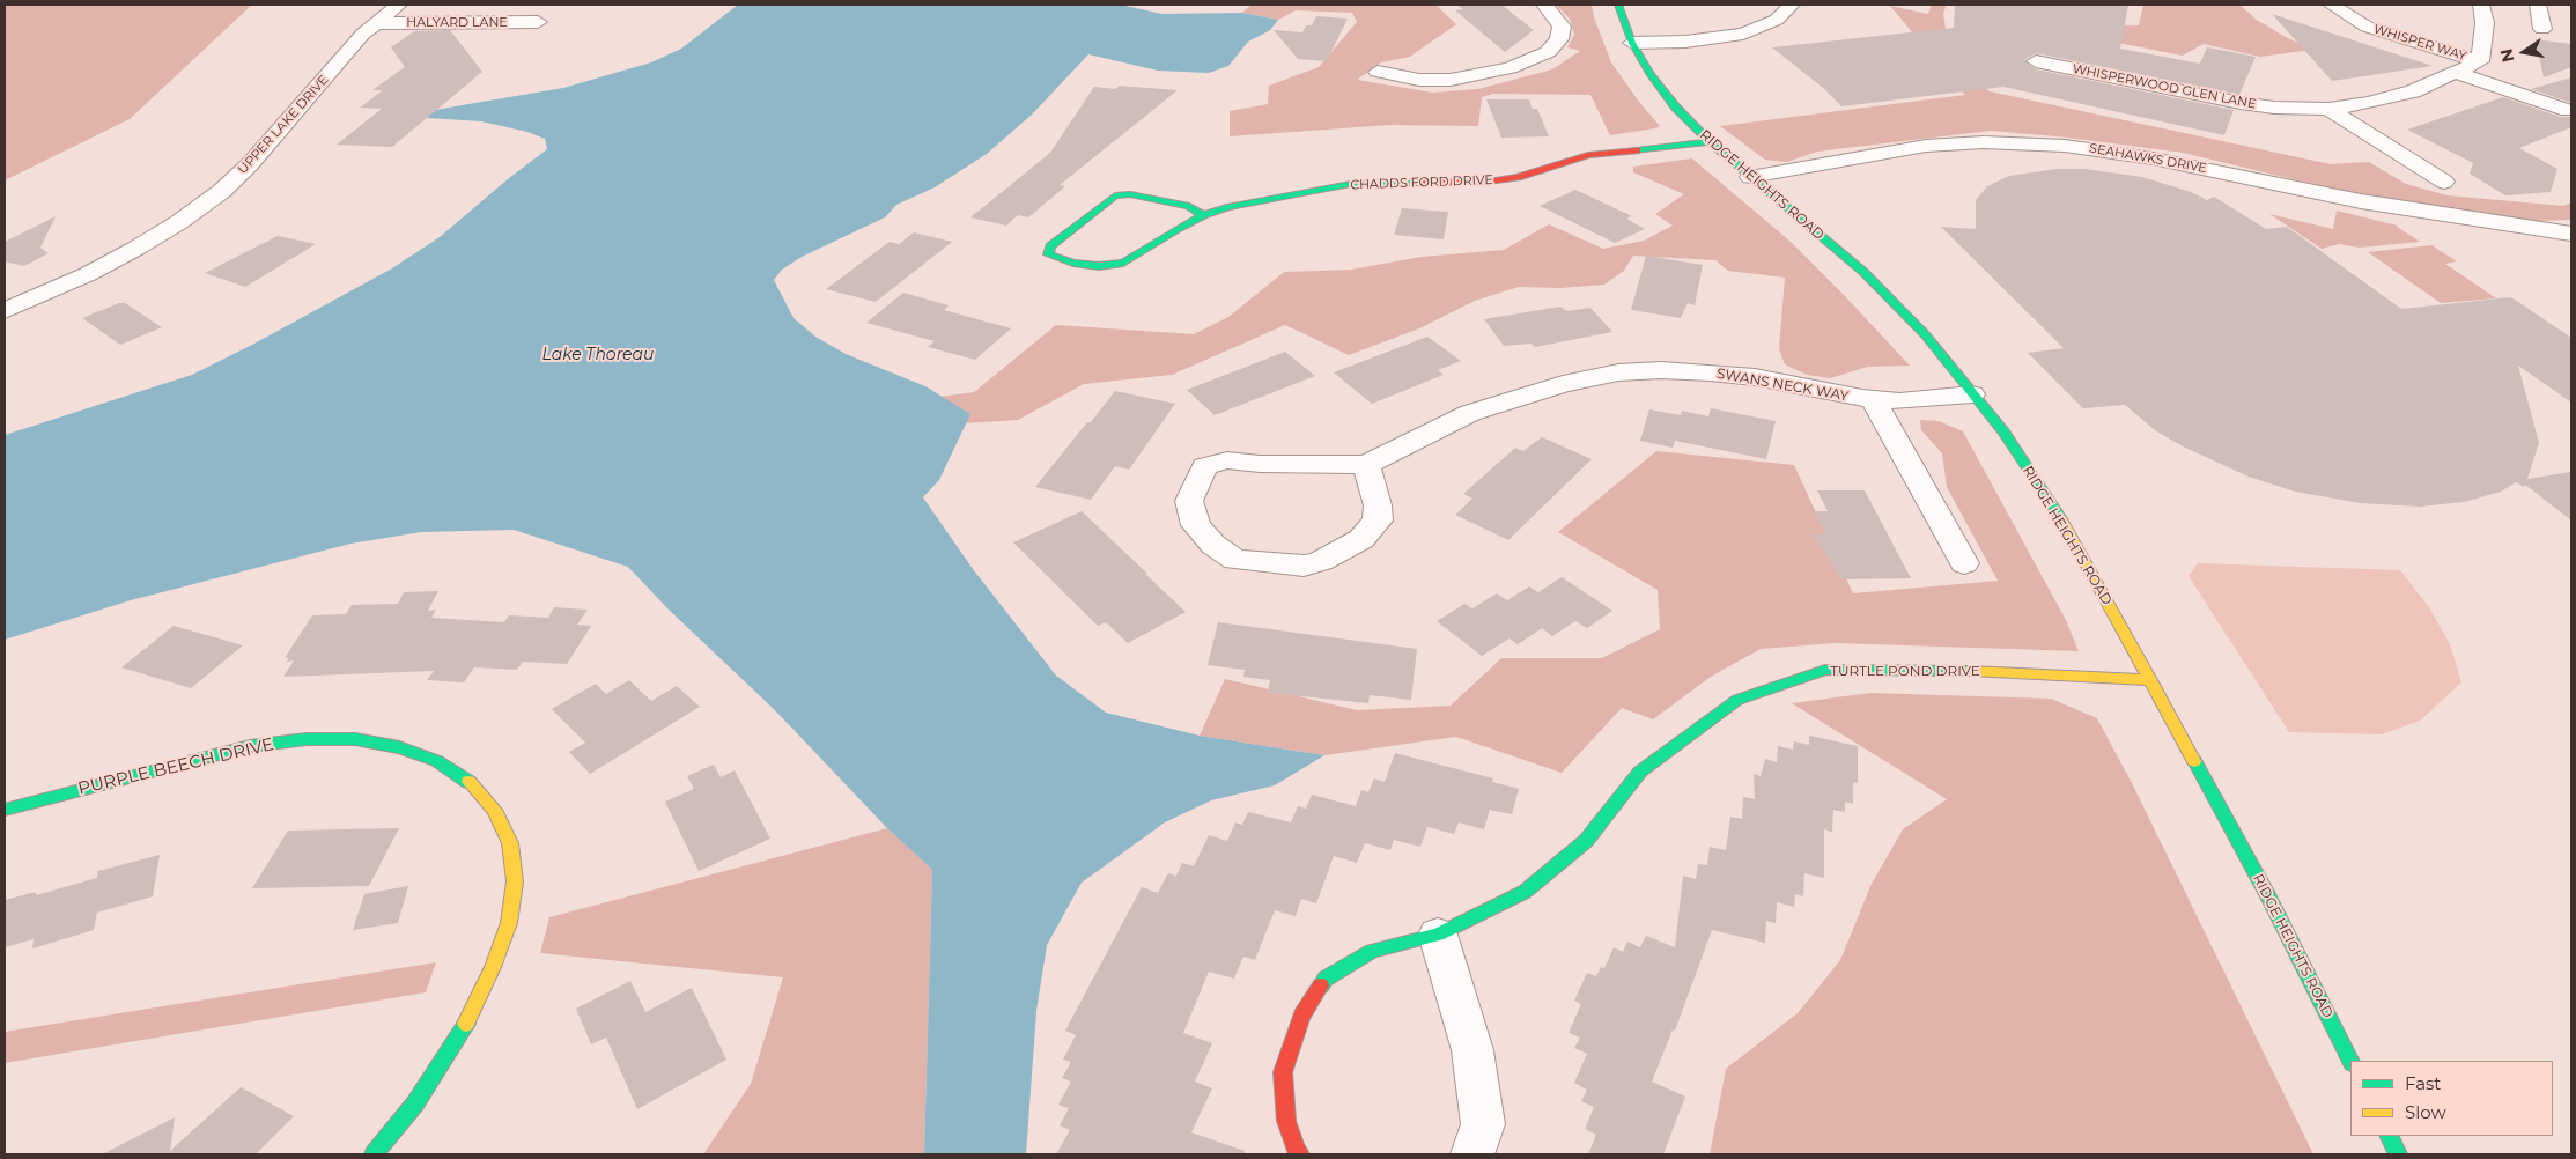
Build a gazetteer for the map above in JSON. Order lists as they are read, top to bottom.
{
  "streets": {
    "street": [
      "HALYARD LANE",
      "WHISPER WAY",
      "WHISPERWOOD GLEN LANE",
      "UPPER LAKE DRIVE",
      "SEAHAWKS DRIVE",
      "CHADDS FORD DRIVE",
      "RIDGE HEIGHTS ROAD",
      "SWANS NECK WAY",
      "TURTLE POND DRIVE",
      "PURPLE BEECH DRIVE"
    ]
  },
  "crossings": [
    ["HALYARD LANE", "UPPER LAKE DRIVE"],
    ["WHISPER WAY", "WHISPERWOOD GLEN LANE"],
    ["SEAHAWKS DRIVE", "RIDGE HEIGHTS ROAD"],
    ["CHADDS FORD DRIVE", "RIDGE HEIGHTS ROAD"],
    ["RIDGE HEIGHTS ROAD", "SWANS NECK WAY"],
    ["RIDGE HEIGHTS ROAD", "TURTLE POND DRIVE"]
  ],
  "water": ["Lake Thoreau"],
  "legend": ["Fast", "Slow"],
  "north": "left"
}
